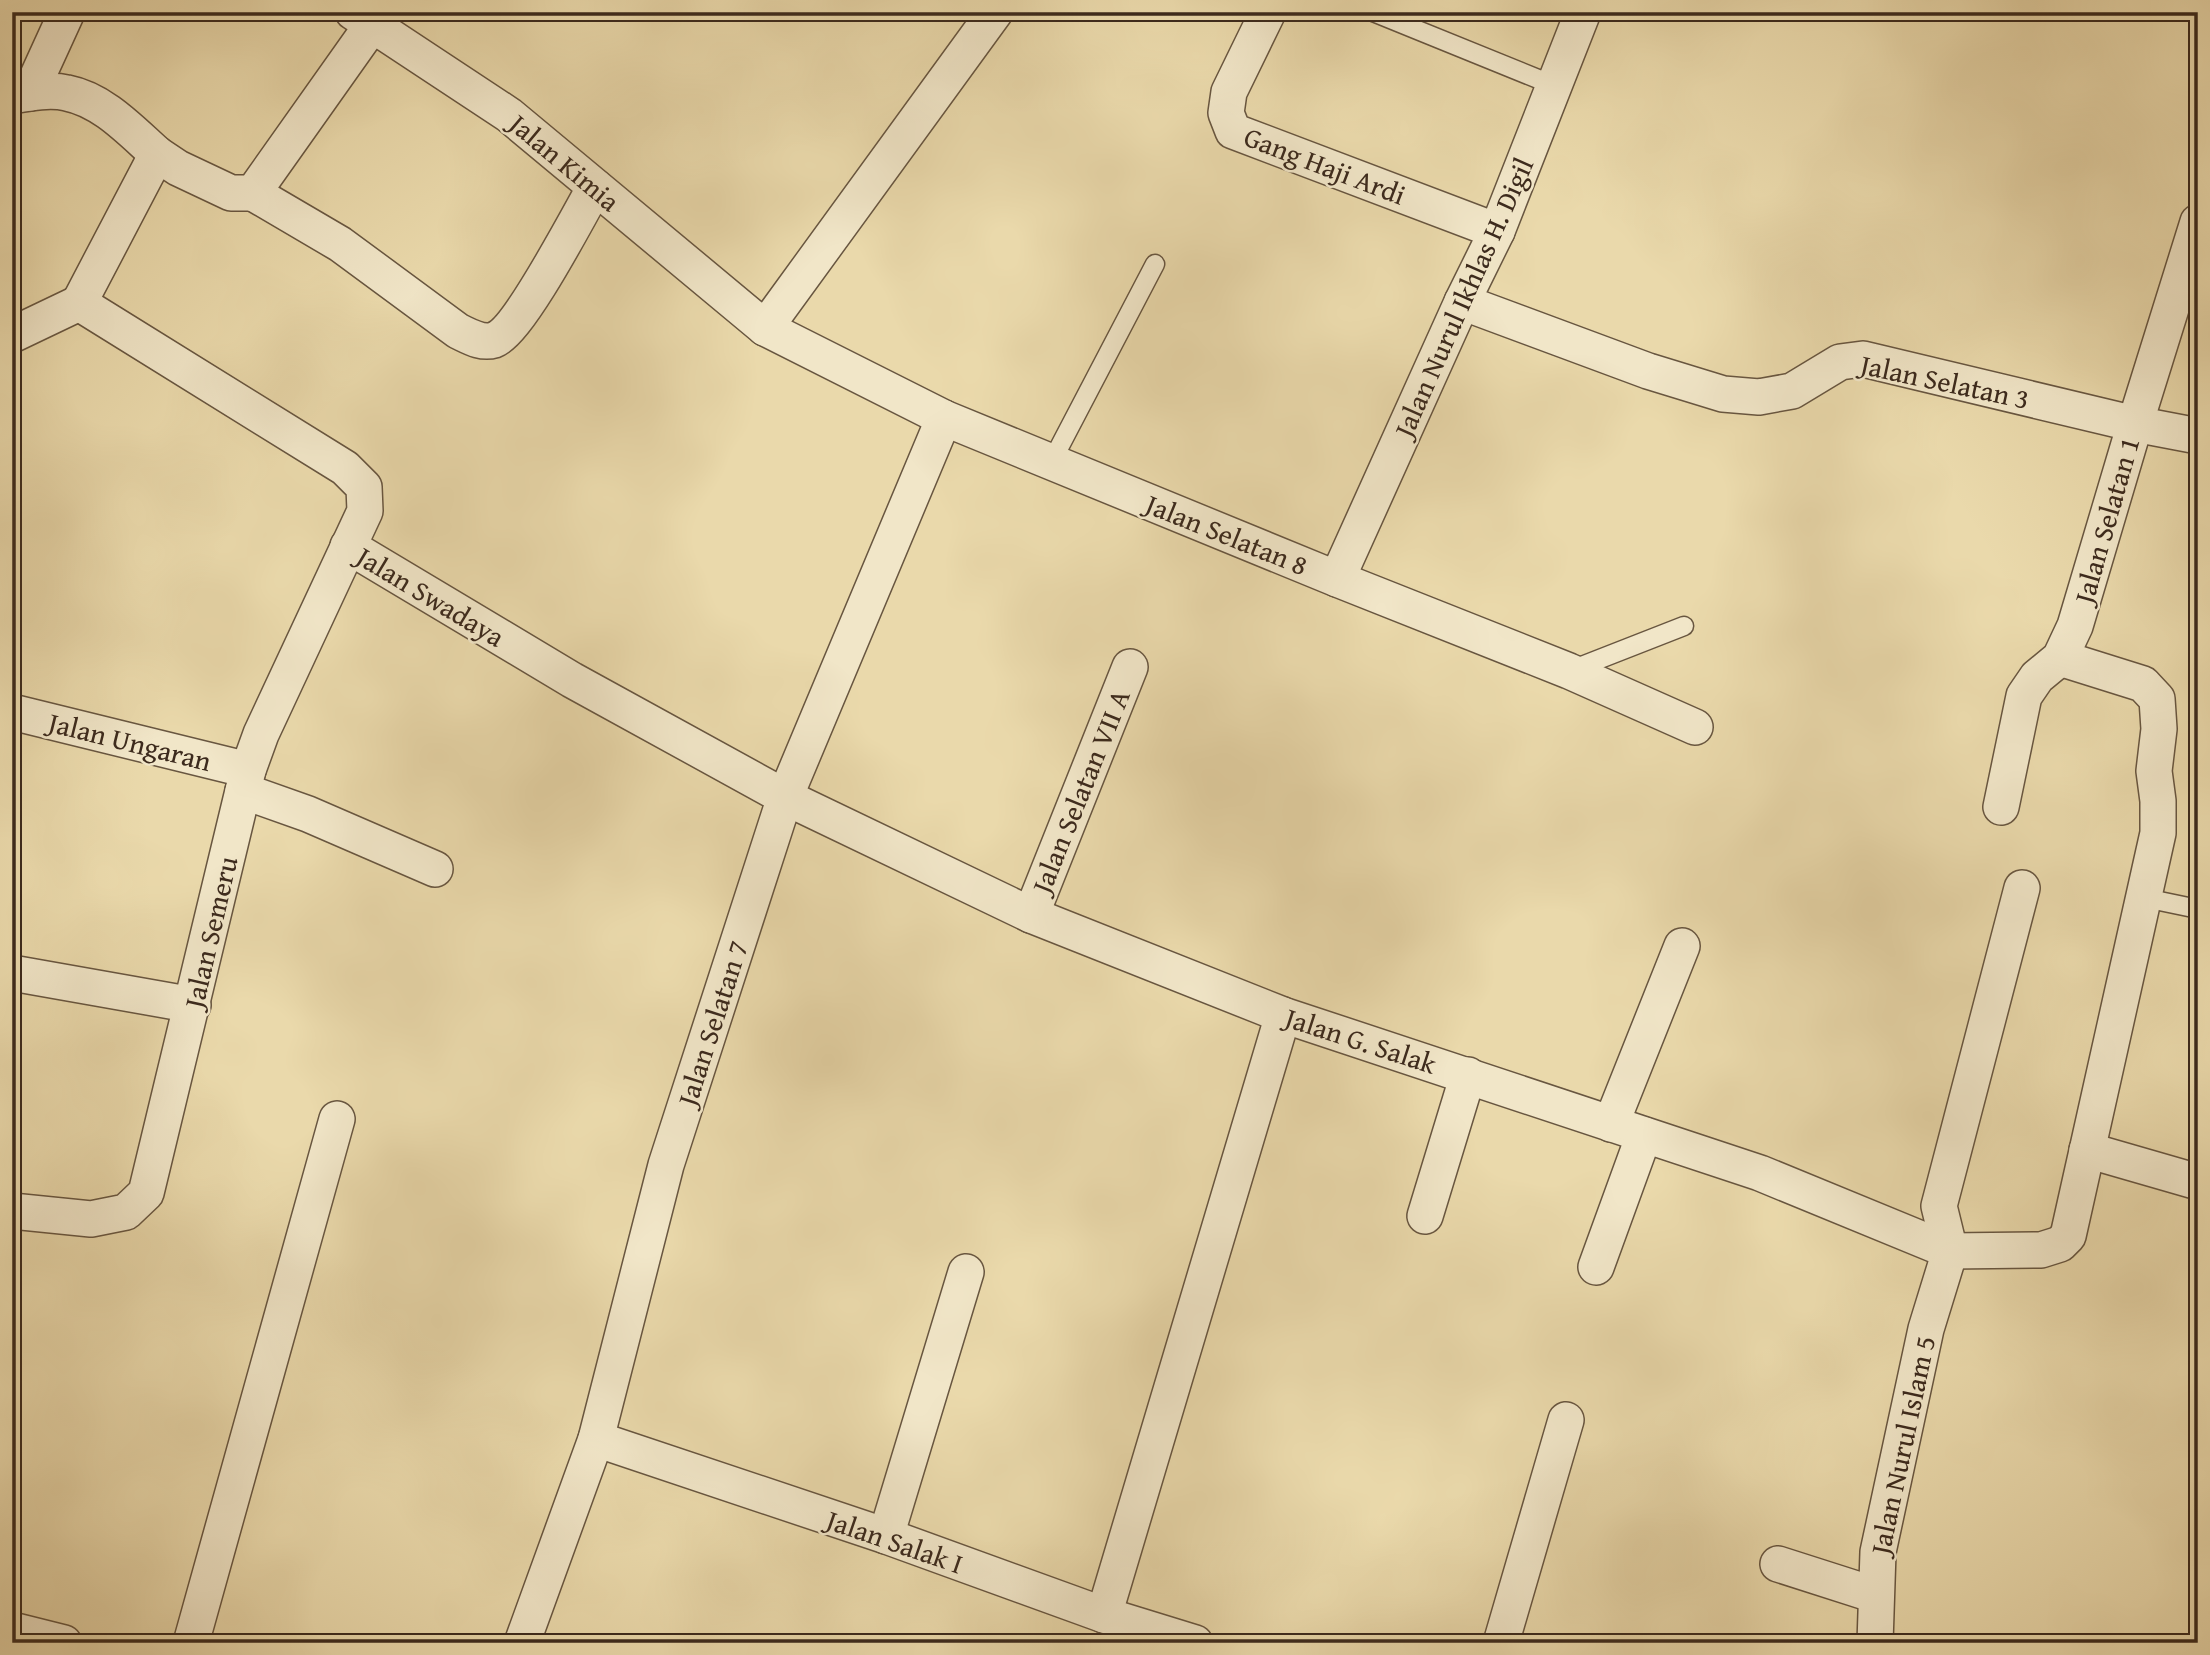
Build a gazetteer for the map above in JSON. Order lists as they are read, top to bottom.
{
  "streets": {
    "street": [
      "Jalan Kimia",
      "Gang Haji Ardi",
      "Jalan Nurul Ikhlas H. Digil",
      "Jalan Selatan 3",
      "Jalan Selatan 1",
      "Jalan Selatan 8",
      "Jalan Swadaya",
      "Jalan Ungaran",
      "Jalan Selatan VII A",
      "Jalan Semeru",
      "Jalan Selatan 7",
      "Jalan G. Salak",
      "Jalan Nurul Islam 5",
      "Jalan Salak I"
    ]
  },
  "crossings": [
    ["Jalan Kimia", "Jalan Selatan 8"],
    ["Gang Haji Ardi", "Jalan Nurul Ikhlas H. Digil"],
    ["Jalan Nurul Ikhlas H. Digil", "Jalan Selatan 3"],
    ["Jalan Nurul Ikhlas H. Digil", "Jalan Selatan 8"],
    ["Jalan Selatan 3", "Jalan Selatan 1"],
    ["Jalan Selatan 8", "Jalan Selatan 7"],
    ["Jalan Swadaya", "Jalan Semeru"],
    ["Jalan Swadaya", "Jalan Selatan 7"],
    ["Jalan Swadaya", "Jalan G. Salak"],
    ["Jalan Ungaran", "Jalan Semeru"],
    ["Jalan Selatan VII A", "Jalan G. Salak"],
    ["Jalan Selatan 7", "Jalan G. Salak"],
    ["Jalan Selatan 7", "Jalan Salak I"],
    ["Jalan G. Salak", "Jalan Nurul Islam 5"]
  ]
}
